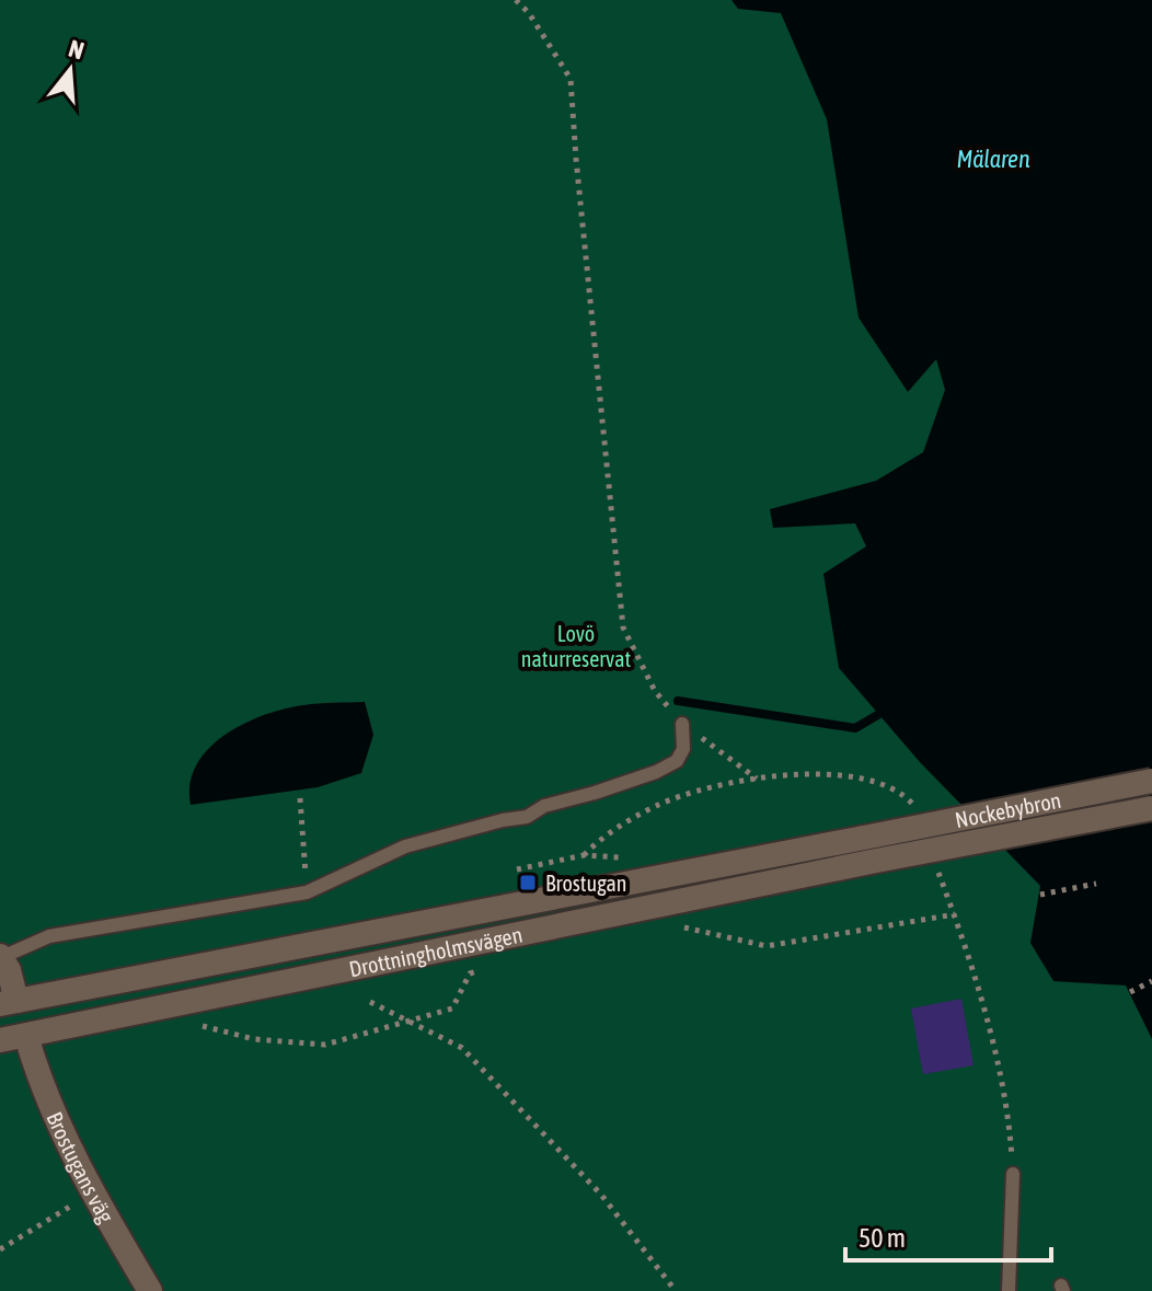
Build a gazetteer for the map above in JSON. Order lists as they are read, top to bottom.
{
  "streets": {
    "main road": ["Nockebybron", "Drottningholmsvägen", "Brostugans väg"]
  },
  "crossings": [
    ["Nockebybron", "Drottningholmsvägen"],
    ["Drottningholmsvägen", "Brostugans väg"]
  ],
  "water": ["Mälaren"],
  "parks": ["Lovö naturreservat"],
  "places": {
    "transit": ["Brostugan"]
  },
  "scale_bar": "50 m",
  "north": "top"
}
